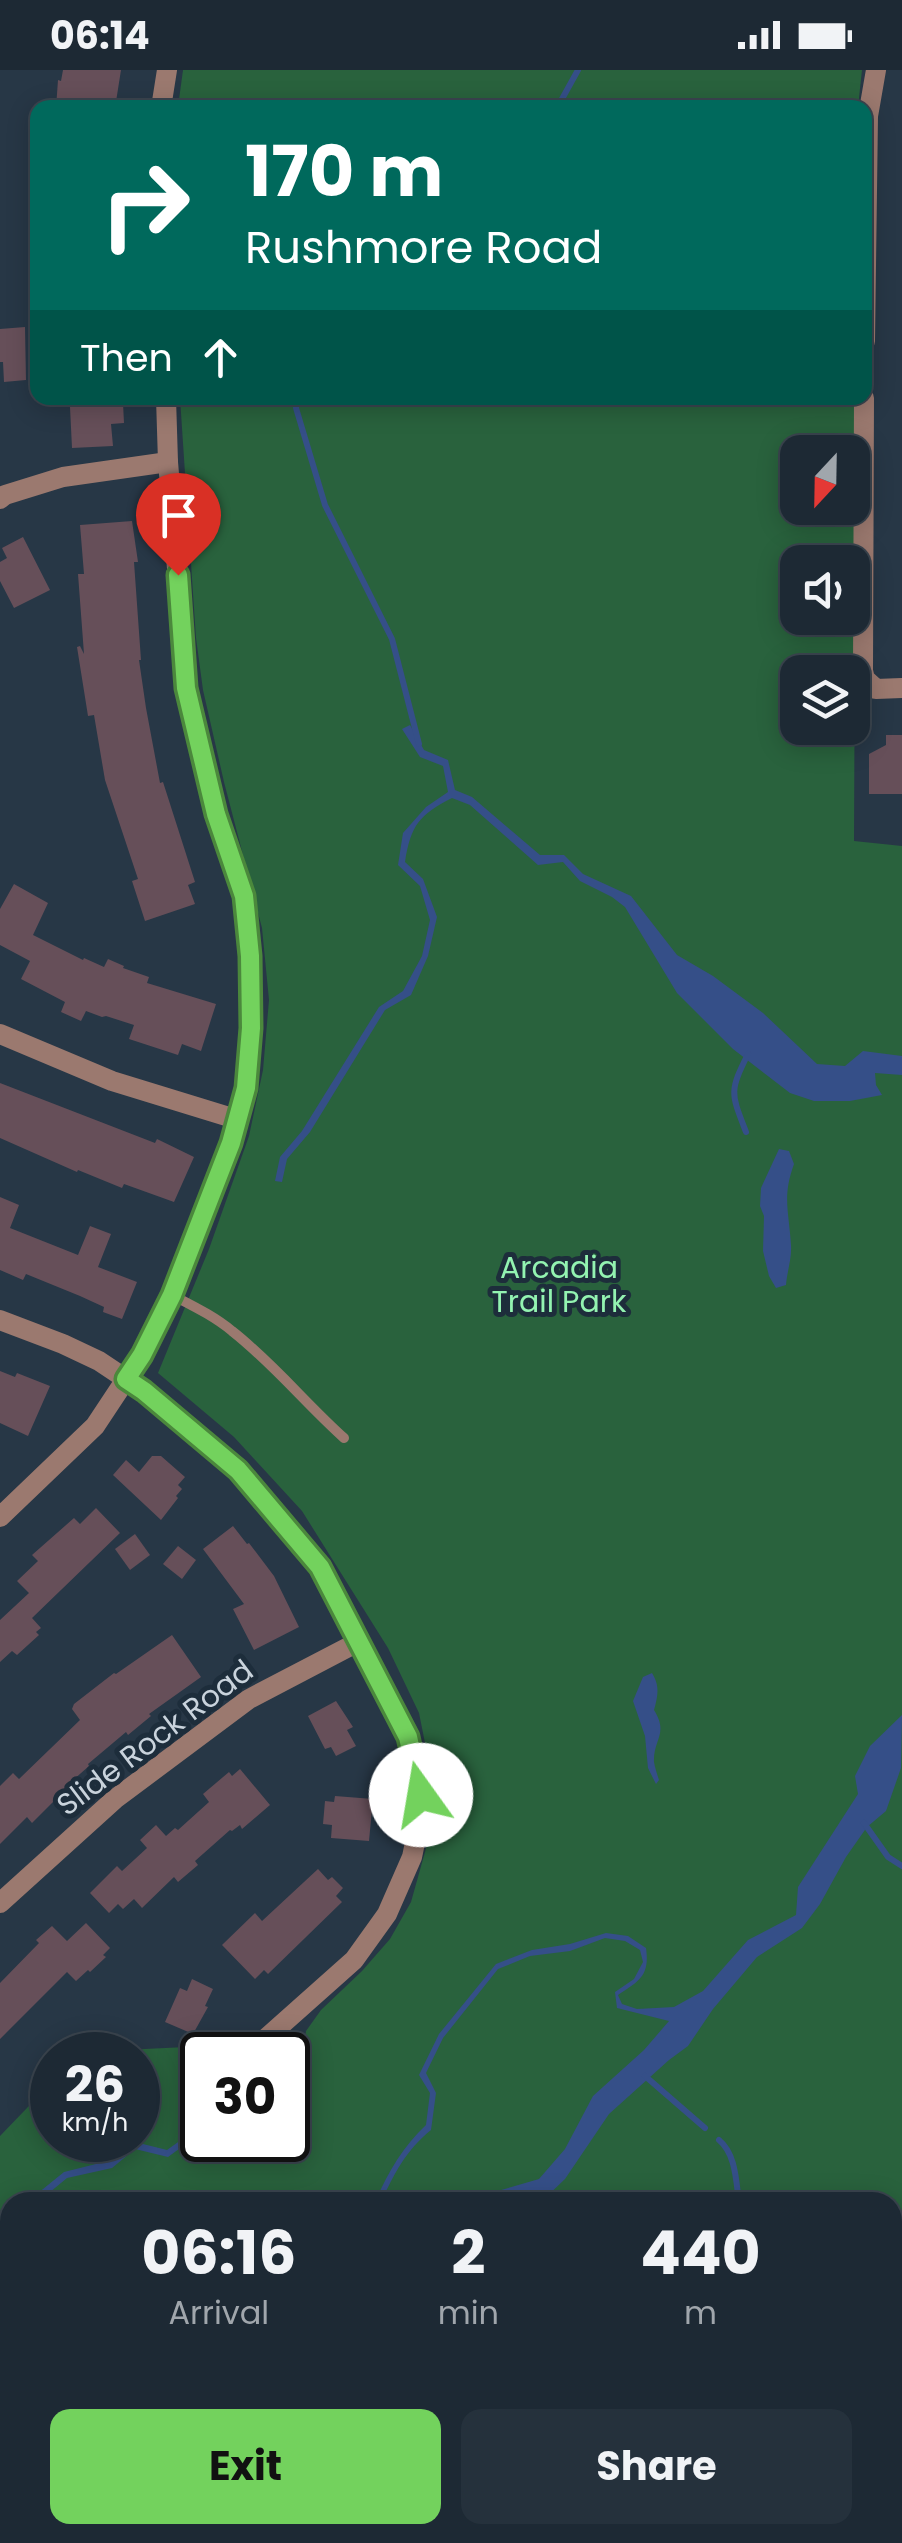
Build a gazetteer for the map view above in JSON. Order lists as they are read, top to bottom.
{
  "streets": {
    "street": ["Slide Rock Road"]
  },
  "parks": ["Arcadia Trail Park"],
  "north": "bottom",
  "page": {
    "status": "06:14",
    "turn": ["170 m", "Rushmore Road"],
    "then": "Then",
    "speed": "26 km/h",
    "limit": "30",
    "eta": [
      "06:16",
      "Arrival",
      "2",
      "min",
      "440",
      "m"
    ],
    "buttons": ["Exit", "Share"]
  }
}
